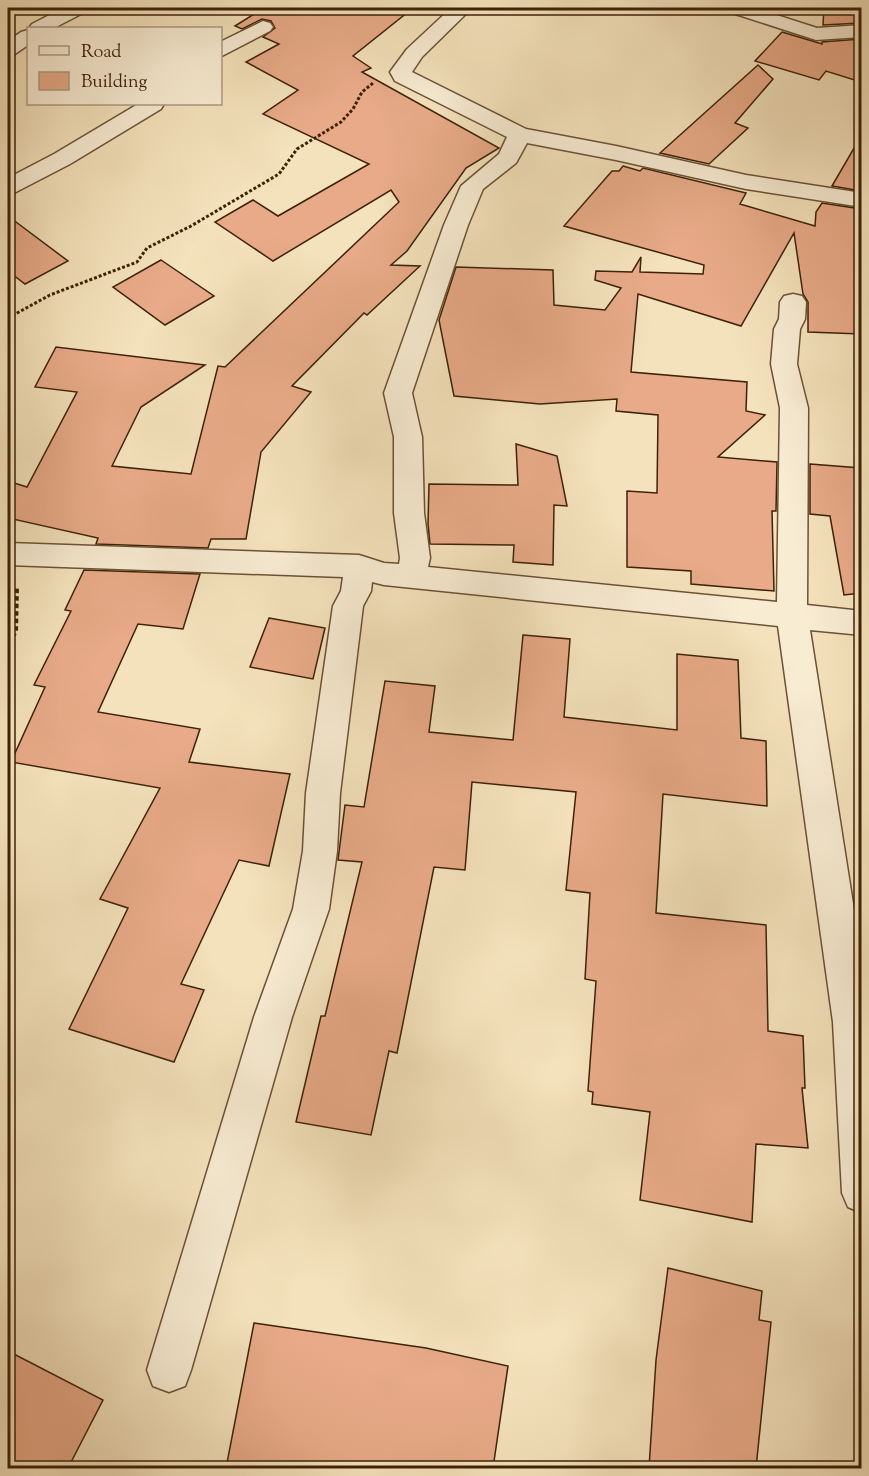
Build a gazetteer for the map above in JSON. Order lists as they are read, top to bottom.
{
  "legend": ["Road", "Building"]
}
